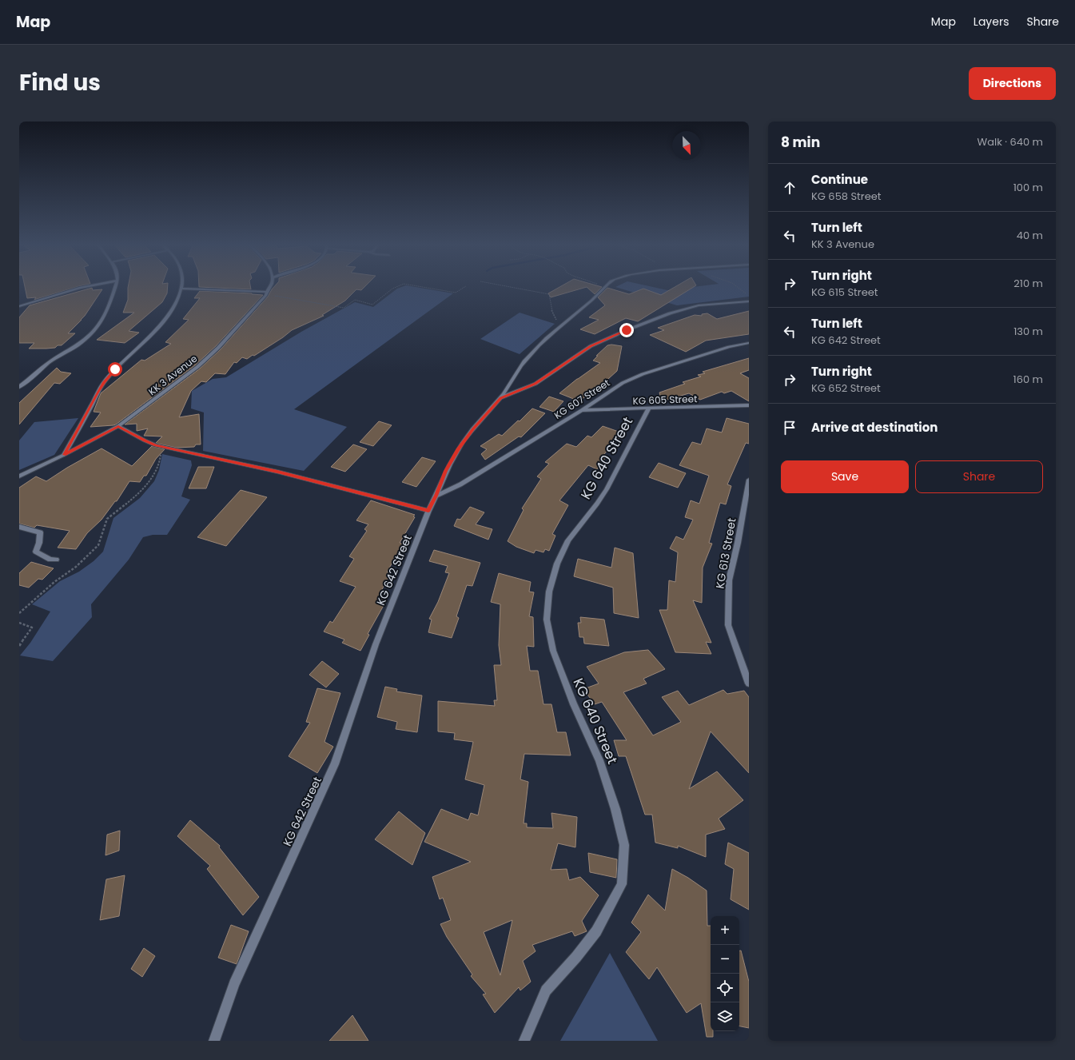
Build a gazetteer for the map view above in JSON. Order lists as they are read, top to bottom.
{
  "streets": {
    "street": [
      "KK 3 Avenue",
      "KG 607 Street",
      "KG 605 Street",
      "KG 640 Street",
      "KG 613 Street",
      "KG 642 Street"
    ]
  },
  "crossings": [
    ["KG 607 Street", "KG 605 Street"],
    ["KG 607 Street", "KG 642 Street"],
    ["KG 605 Street", "KG 640 Street"]
  ],
  "north": "bottom right",
  "page": {
    "header": "Map",
    "nav": ["Map", "Layers", "Share"],
    "title": "Find us",
    "buttons": [
      "Directions",
      ["Save", "Share"]
    ],
    "heading": ["8 min", "Walk · 640 m"],
    "list": [
      ["Continue", "KG 658 Street", "100 m"],
      ["Turn left", "KK 3 Avenue", "40 m"],
      ["Turn right", "KG 615 Street", "210 m"],
      ["Turn left", "KG 642 Street", "130 m"],
      ["Turn right", "KG 652 Street", "160 m"],
      "Arrive at destination"
    ],
    "map_buttons": ["+", "−"]
  }
}
